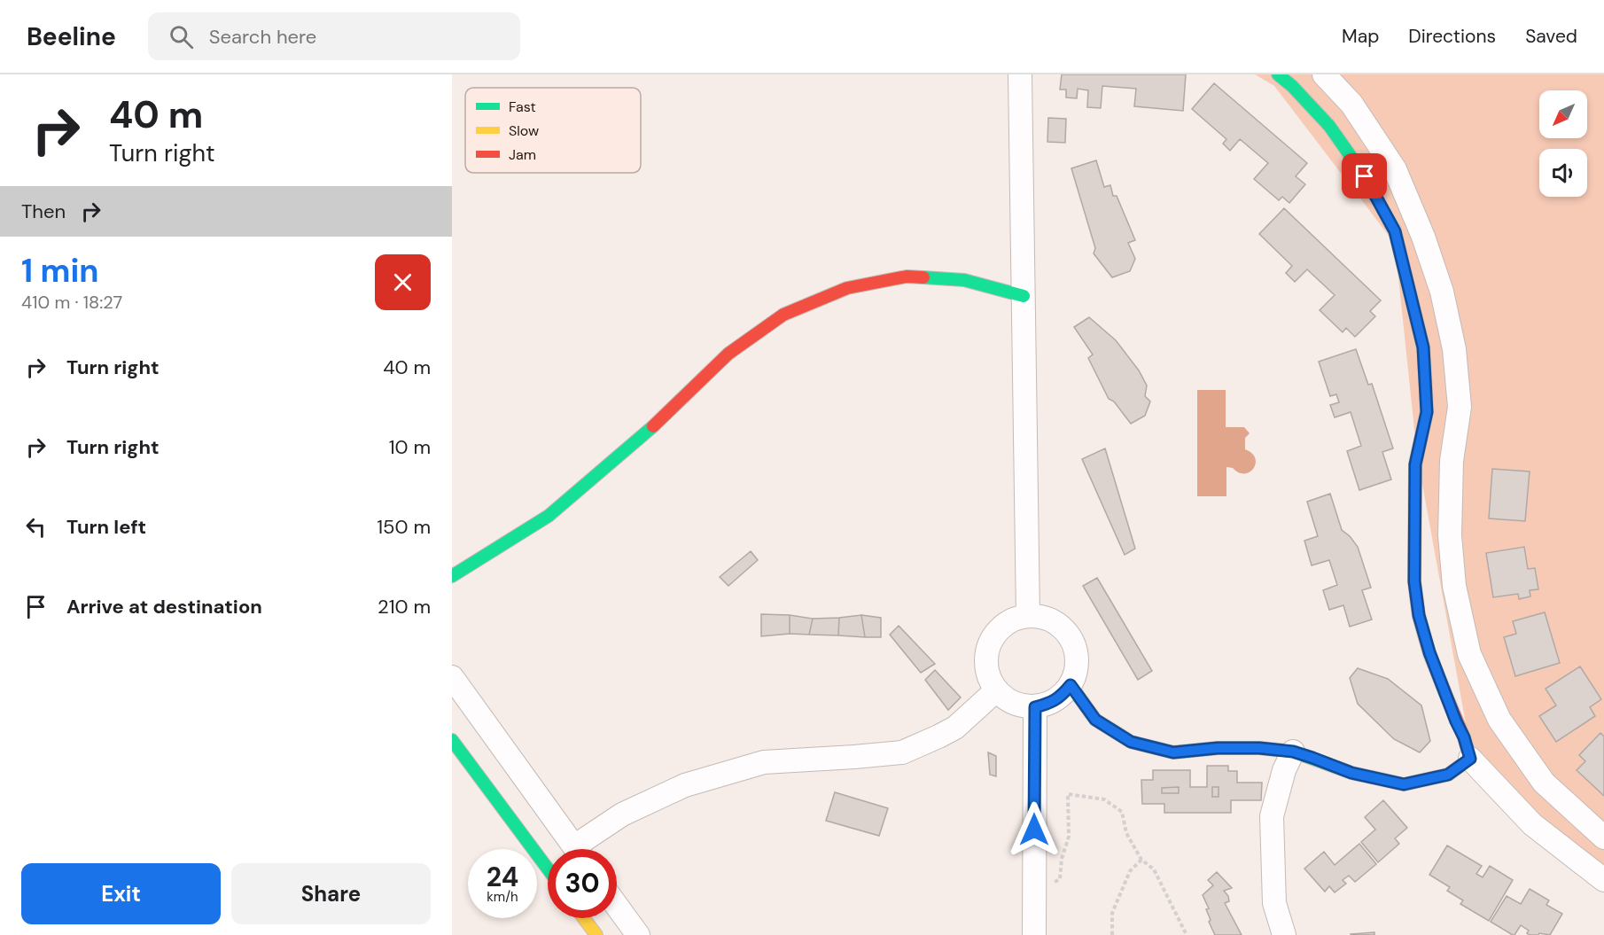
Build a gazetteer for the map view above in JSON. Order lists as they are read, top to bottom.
{
  "legend": ["Fast", "Slow", "Jam"],
  "north": "bottom left",
  "page": {
    "header": "Beeline",
    "search": "Search here",
    "nav": ["Map", "Directions", "Saved"],
    "turn": ["40 m", "Turn right"],
    "then": "Then",
    "heading": ["1 min", "410 m · 18:27"],
    "list": [
      {
        "name": "Turn right",
        "value": "40 m"
      },
      {
        "name": "Turn right",
        "value": "10 m"
      },
      {
        "name": "Turn left",
        "value": "150 m"
      },
      {
        "name": "Arrive at destination",
        "value": "210 m"
      }
    ],
    "speed": "24 km/h",
    "limit": "30",
    "buttons": ["Exit", "Share"]
  }
}
